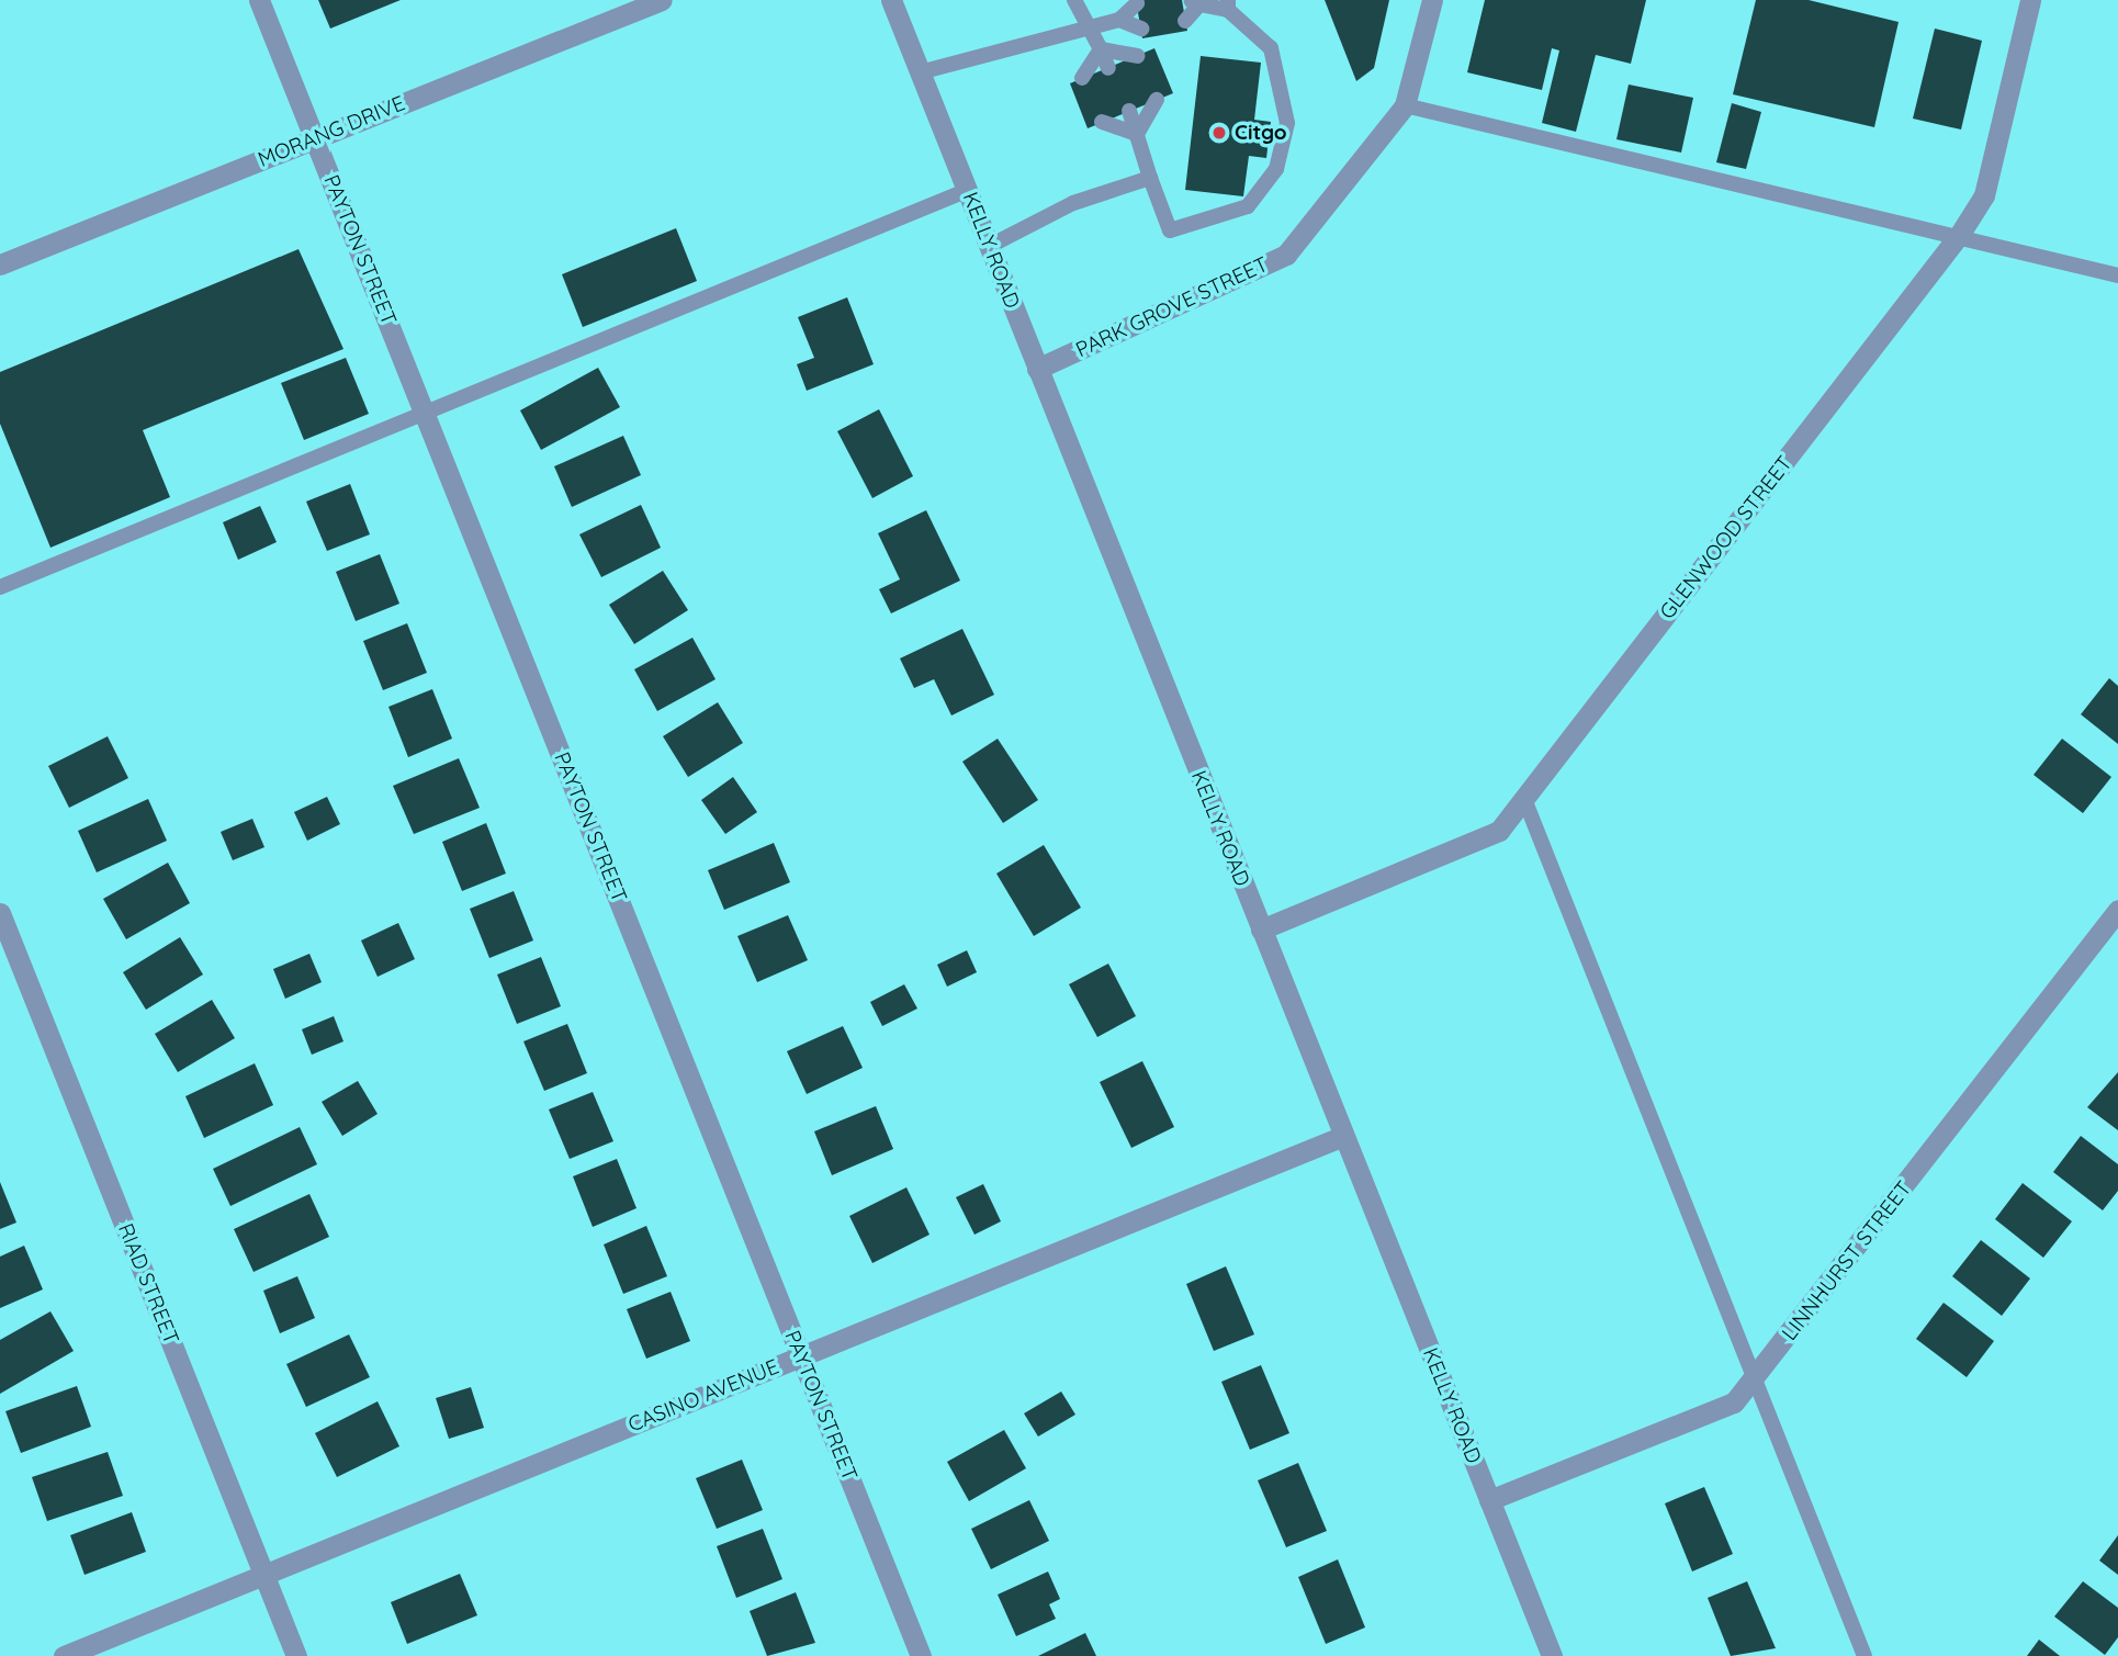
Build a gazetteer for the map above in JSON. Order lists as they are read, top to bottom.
{
  "streets": {
    "street": [
      "MORANG DRIVE",
      "PAYTON STREET",
      "KELLY ROAD",
      "PARK GROVE STREET",
      "GLENWOOD STREET",
      "LINNHURST STREET",
      "RIAD STREET",
      "CASINO AVENUE"
    ]
  },
  "crossings": [
    ["MORANG DRIVE", "PAYTON STREET"],
    ["PAYTON STREET", "CASINO AVENUE"],
    ["KELLY ROAD", "PARK GROVE STREET"],
    ["KELLY ROAD", "GLENWOOD STREET"],
    ["KELLY ROAD", "LINNHURST STREET"],
    ["KELLY ROAD", "CASINO AVENUE"],
    ["RIAD STREET", "CASINO AVENUE"]
  ],
  "places": ["Citgo"]
}
